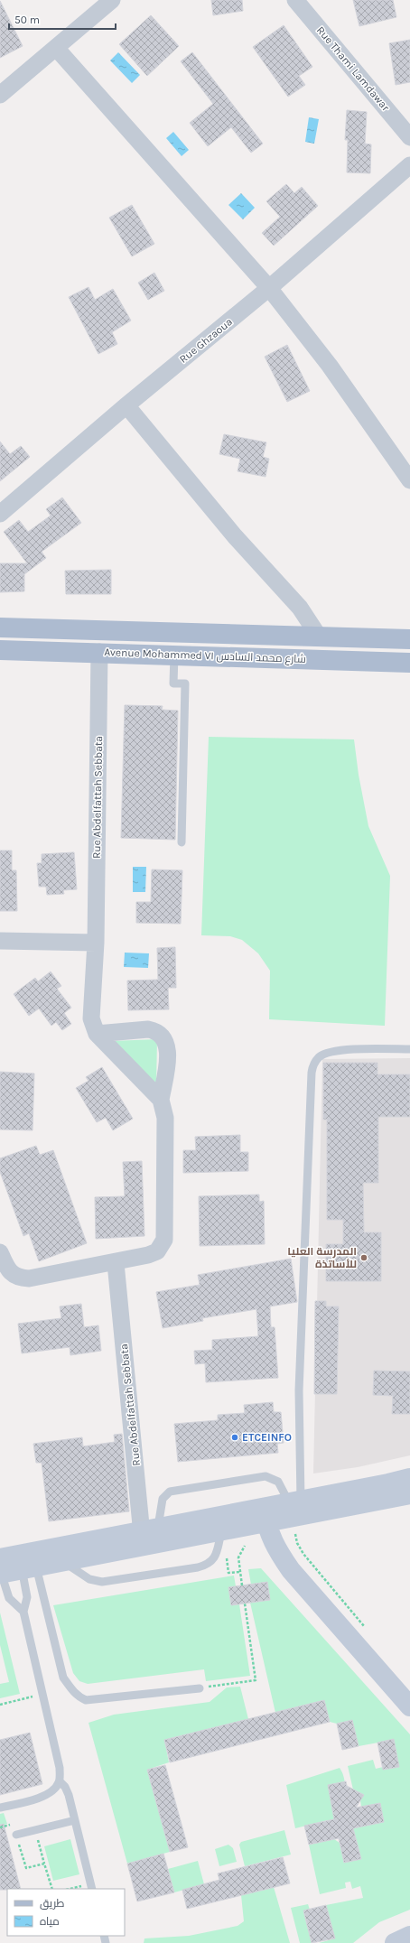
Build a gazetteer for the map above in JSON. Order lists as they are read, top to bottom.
{
  "streets": {
    "main road": ["Avenue Mohammed VI شارع محمد السادس"],
    "street": ["Rue Thami Lamdawar", "Rue Ghzaoua", "Rue Abdelfattah Sebbata"]
  },
  "crossings": [
    ["Avenue Mohammed VI شارع محمد السادس", "Rue Abdelfattah Sebbata"]
  ],
  "places": ["المدرسة العليا للأساتذة", "ETCEINFO"],
  "legend": ["طريق", "مياه"],
  "scale_bar": "50 m"
}
